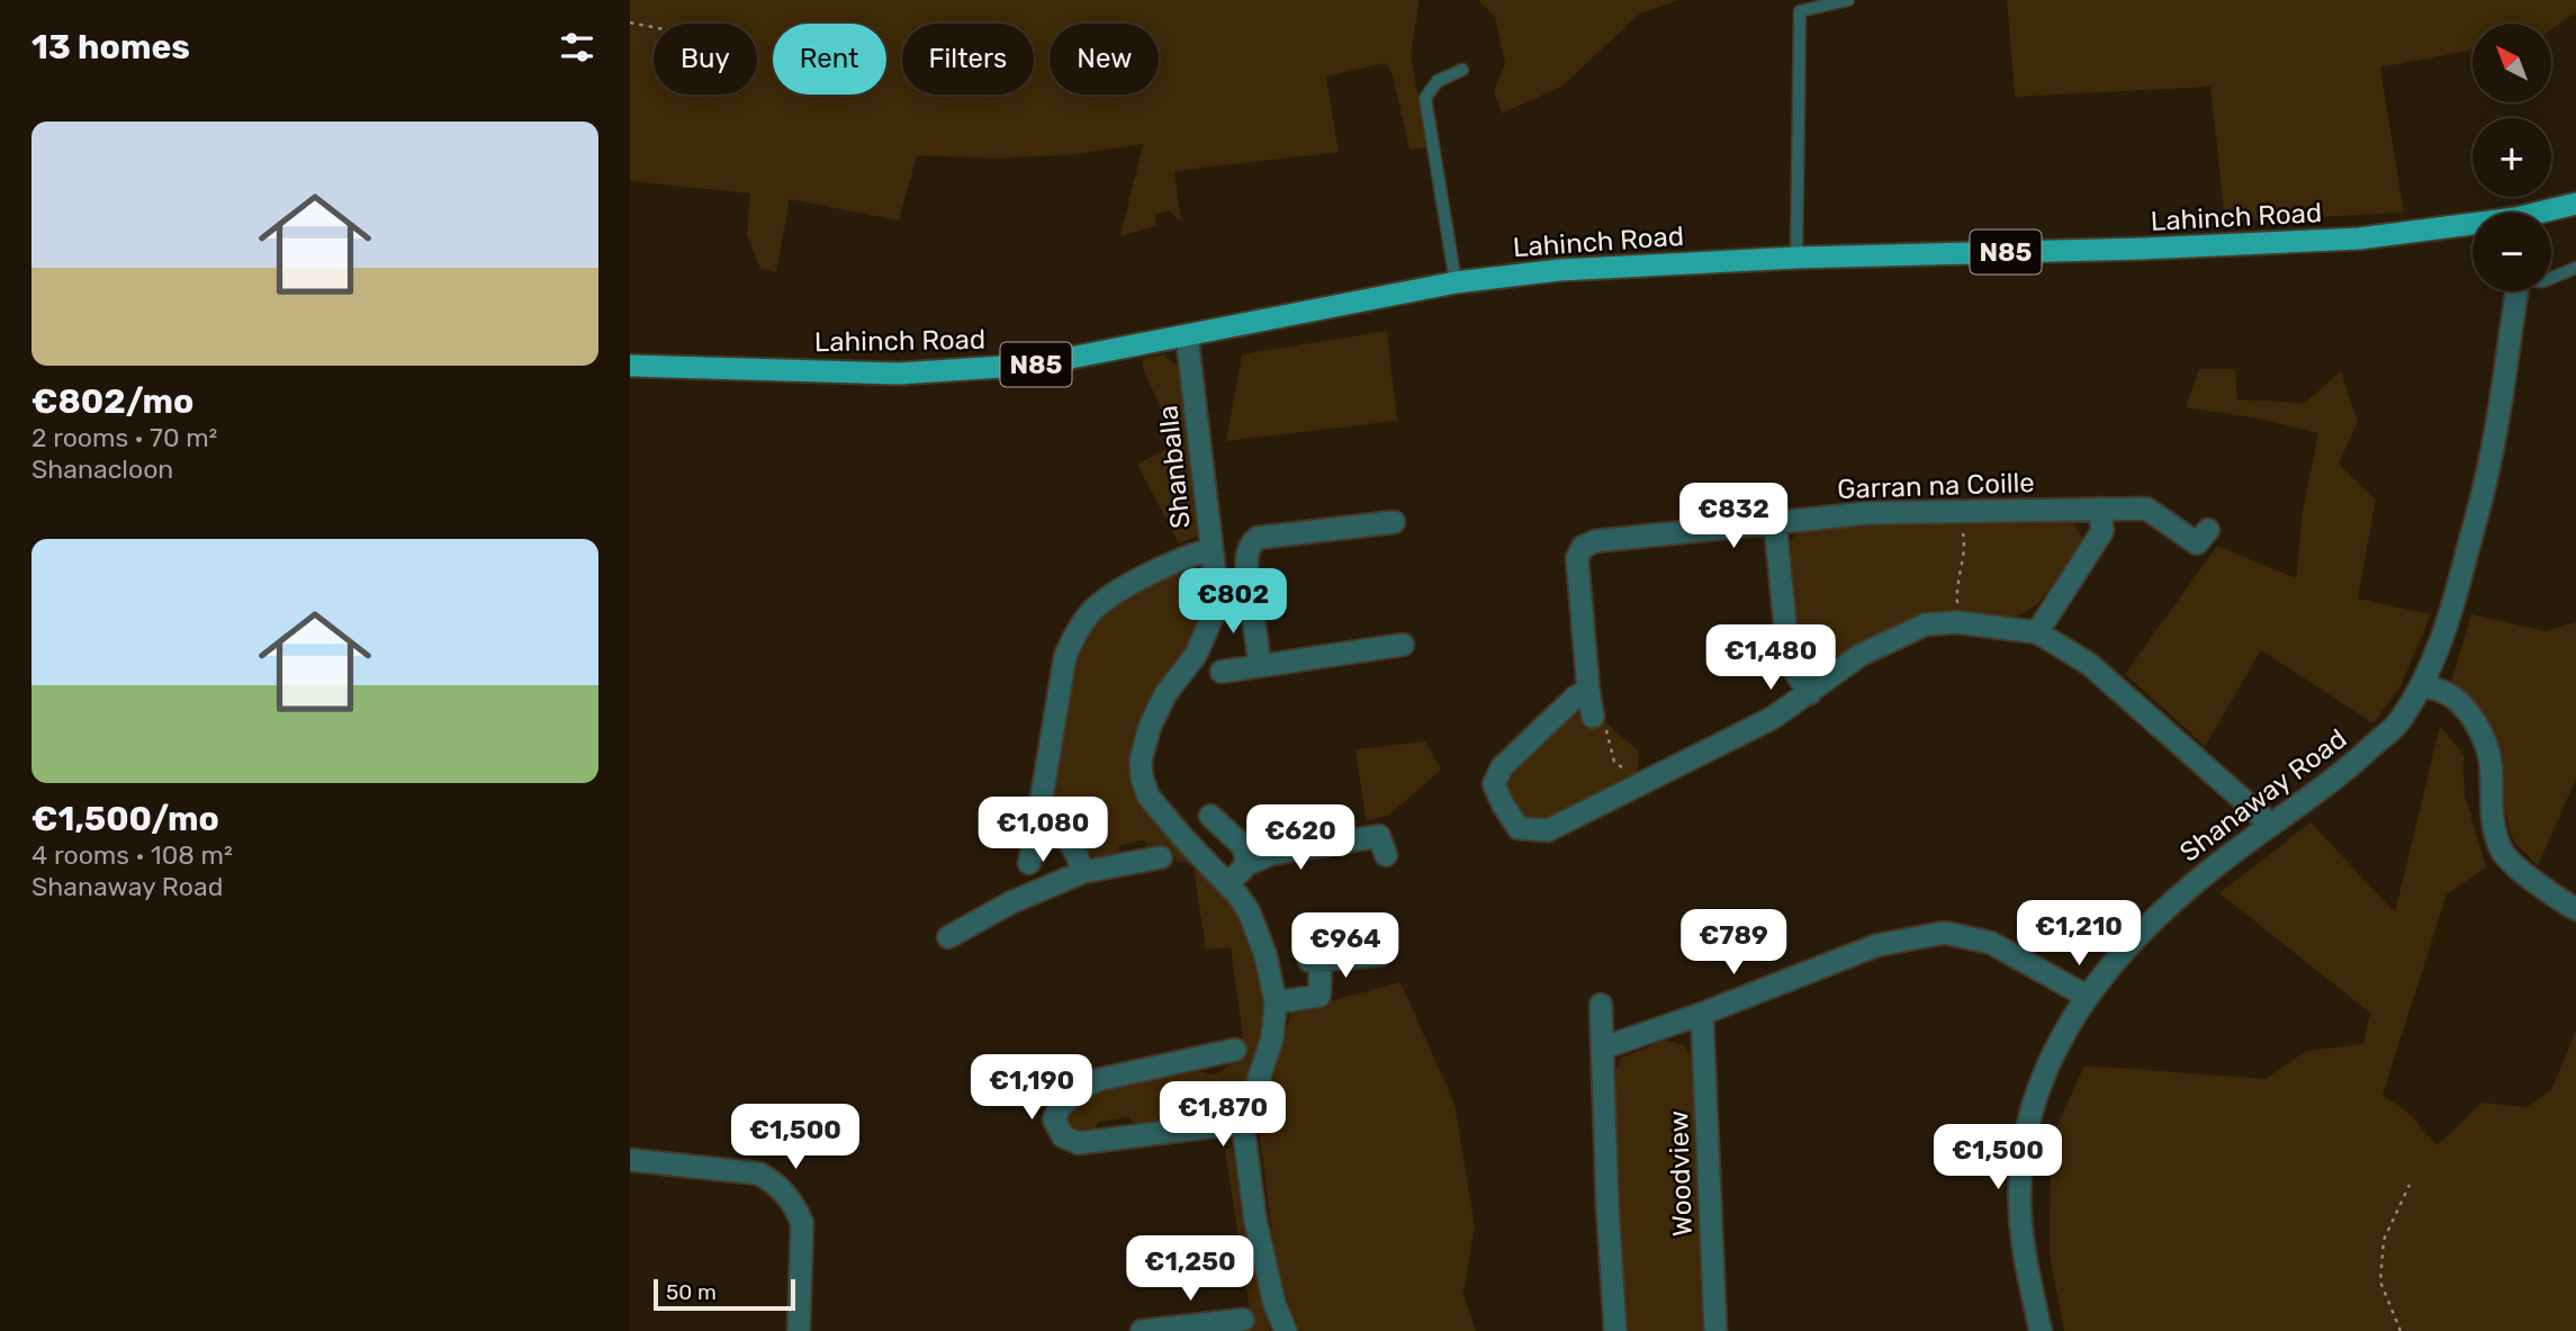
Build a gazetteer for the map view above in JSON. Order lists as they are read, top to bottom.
{
  "streets": {
    "main road": ["Lahinch Road", "N85"],
    "street": [
      "Shanballa",
      "Garran na Coille",
      "Shanaway Road",
      "Woodview"
    ]
  },
  "crossings": [
    ["Lahinch Road", "Shanballa"]
  ],
  "scale_bar": "50 m",
  "north": "top left",
  "page": {
    "heading": "13 homes",
    "map_buttons": ["+", "−"],
    "chip": [
      "Buy",
      "Rent",
      "Filters",
      "New"
    ],
    "list": [
      {
        "name": "€802/mo",
        "note": "2 rooms · 70 m² · Shanacloon"
      },
      {
        "name": "€1,500/mo",
        "note": "4 rooms · 108 m² · Shanaway Road"
      }
    ],
    "price": [
      "€832",
      "€802",
      "€1,480",
      "€1,080",
      "€620",
      "€1,210",
      "€789",
      "€964",
      "€1,190",
      "€1,870",
      "€1,500",
      "€1,500",
      "€1,250"
    ],
    "scale": "50 m"
  }
}
